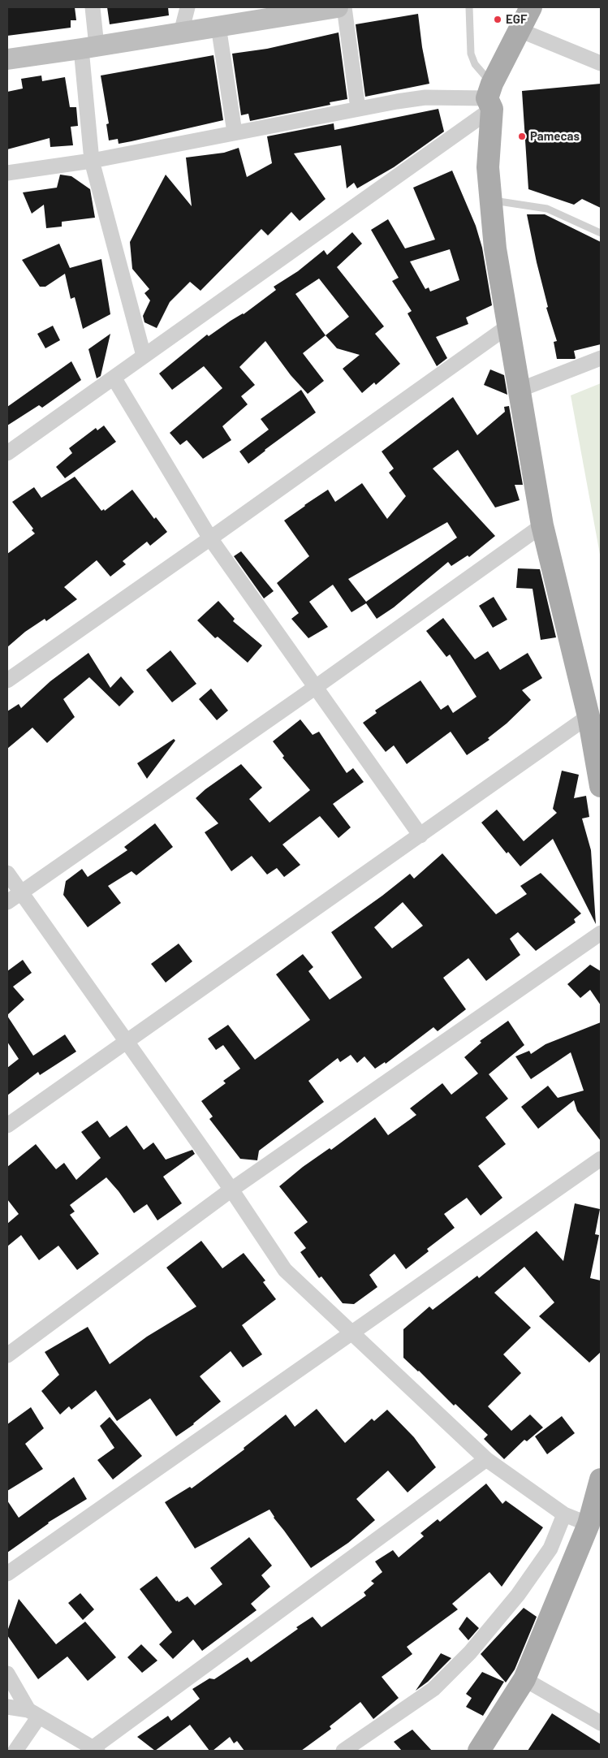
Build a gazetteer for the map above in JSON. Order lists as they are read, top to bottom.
{
  "places": ["EGF", "Pamecas"]
}
